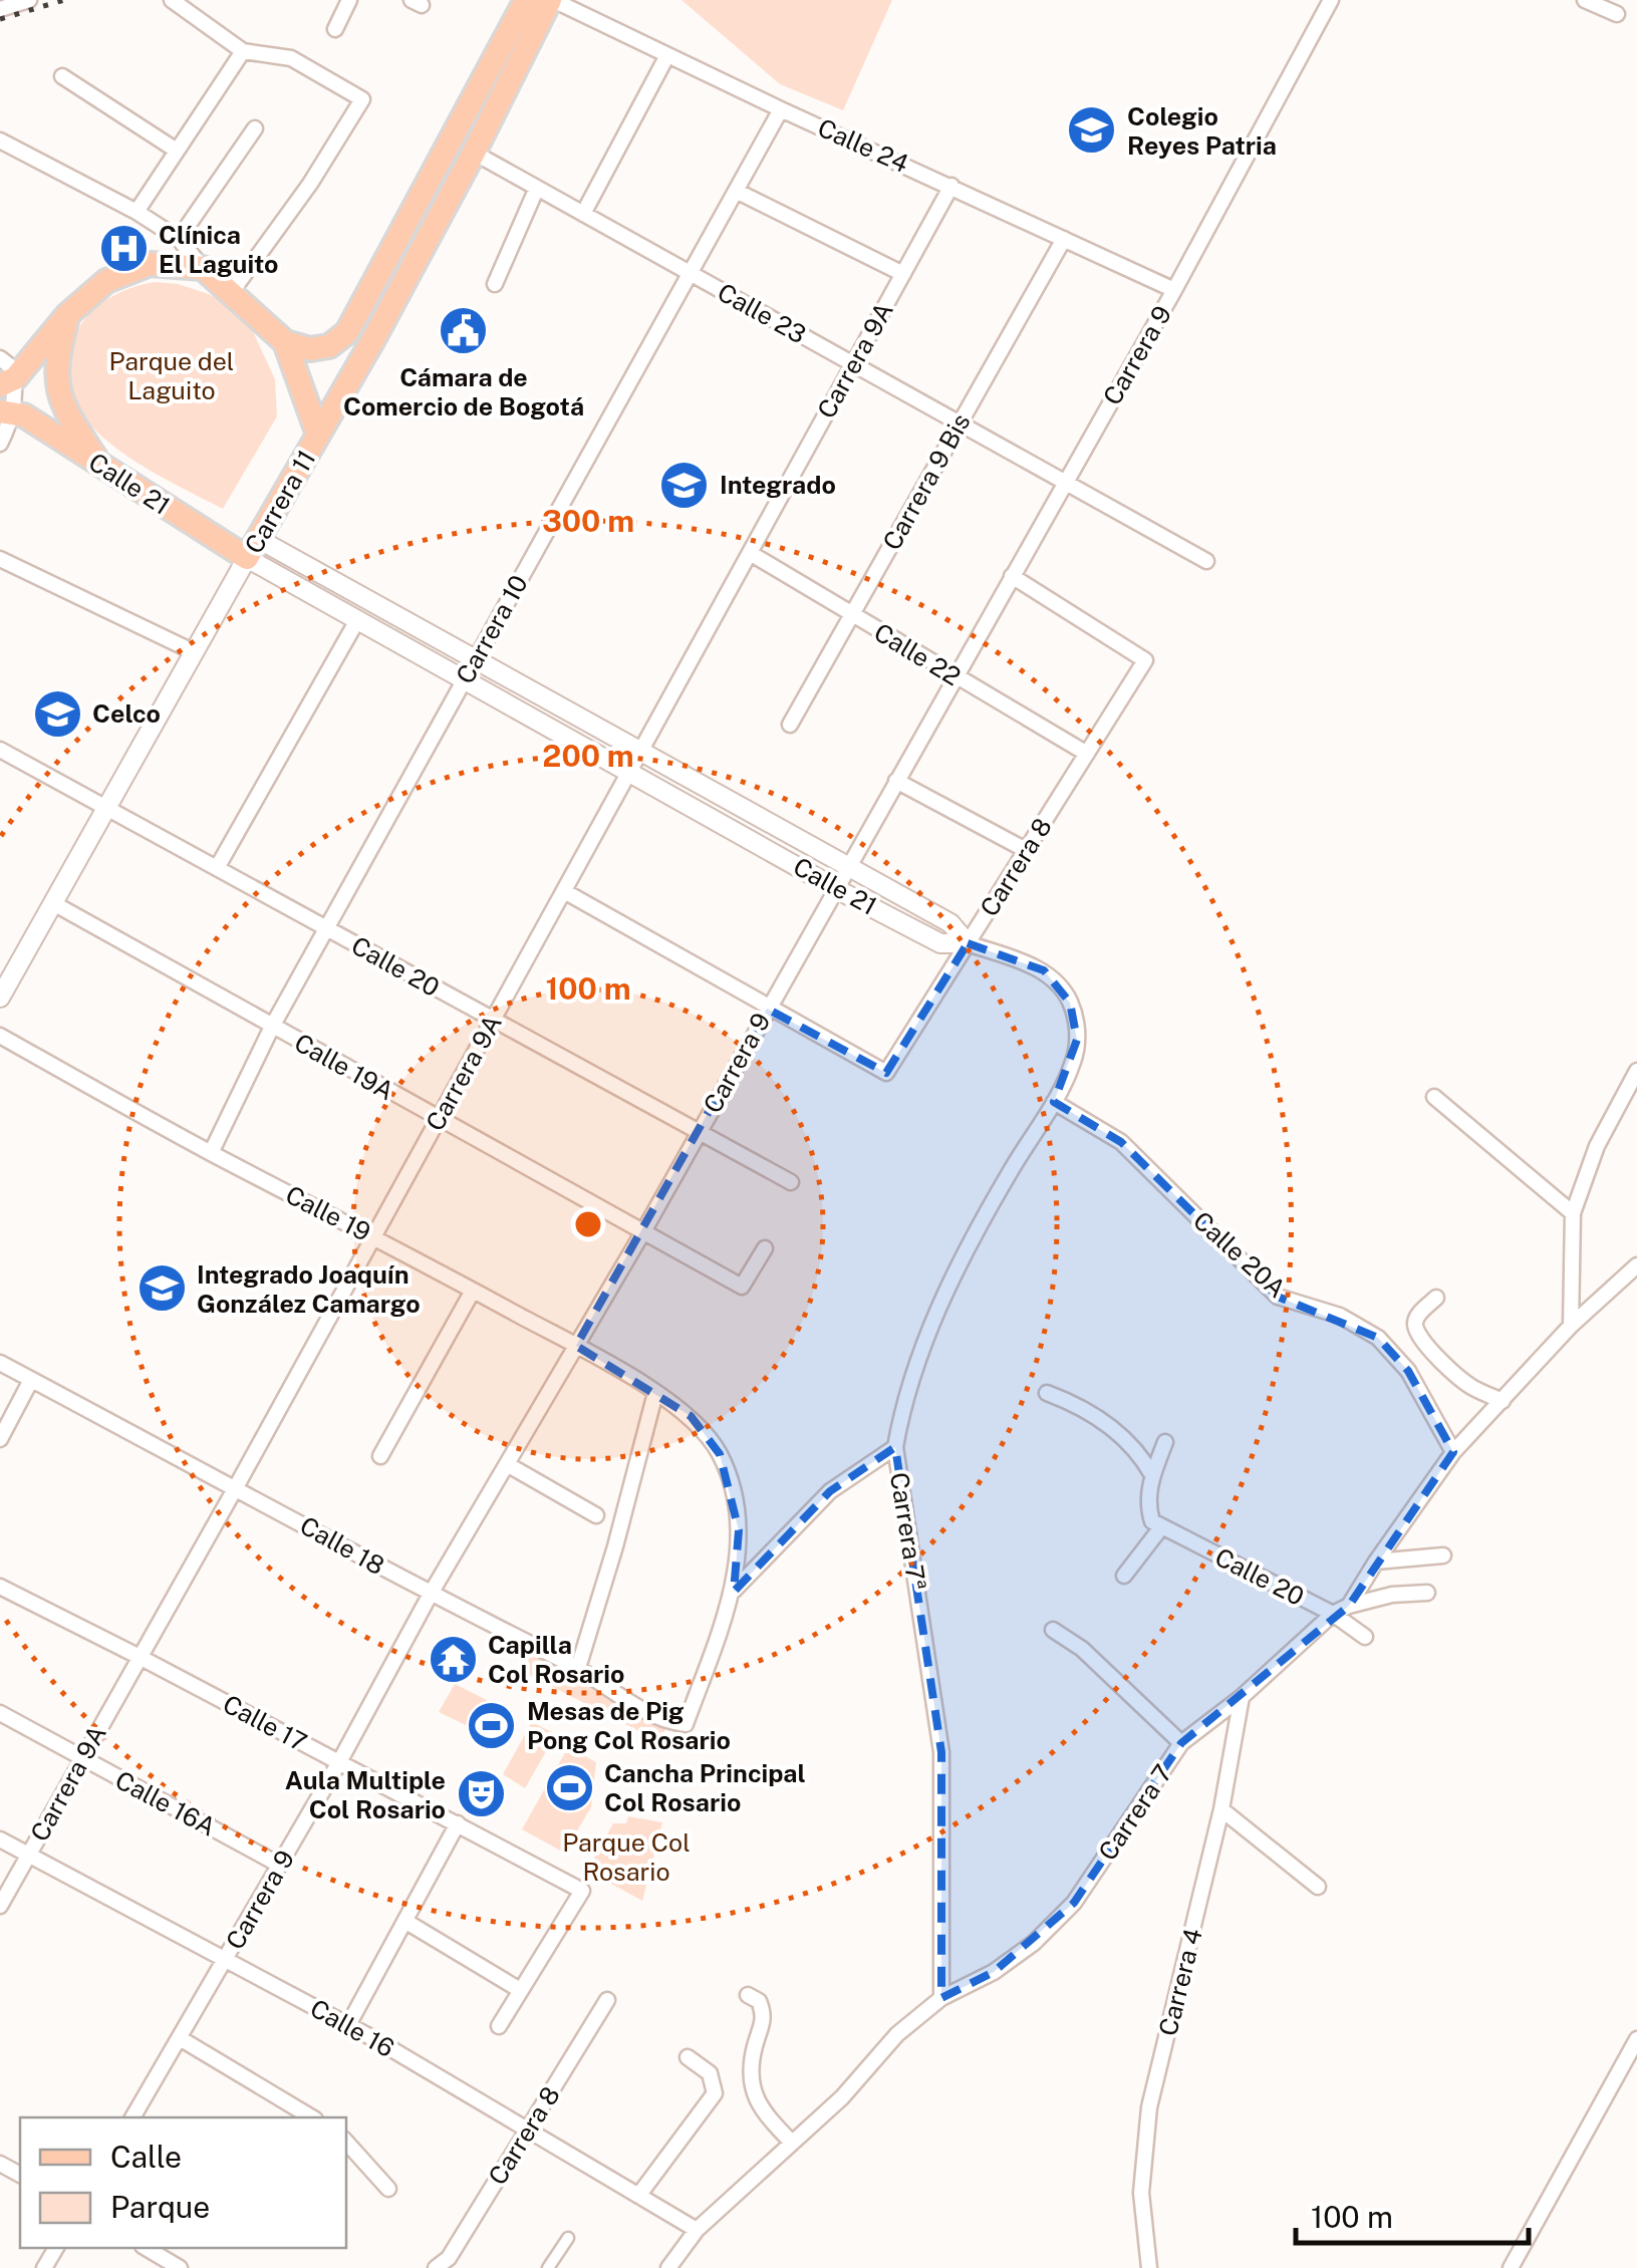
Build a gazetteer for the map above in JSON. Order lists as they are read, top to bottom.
{
  "streets": {
    "main road": ["Calle 21", "Carrera 11"],
    "street": [
      "Calle 24",
      "Calle 23",
      "Carrera 9",
      "Carrera 9A",
      "Carrera 9 Bis",
      "Carrera 10",
      "Calle 22",
      "Carrera 8",
      "Calle 20",
      "Calle 19A",
      "Calle 19",
      "Calle 20A",
      "Carrera 7ª",
      "Calle 18",
      "Calle 17",
      "Calle 16A",
      "Carrera 7",
      "Carrera 4",
      "Calle 16"
    ]
  },
  "crossings": [
    ["Calle 24", "Carrera 9"],
    ["Calle 24", "Carrera 9A"],
    ["Calle 24", "Carrera 9 Bis"],
    ["Calle 24", "Carrera 11"],
    ["Calle 24", "Carrera 10"],
    ["Calle 23", "Carrera 9"],
    ["Calle 23", "Carrera 9A"],
    ["Calle 23", "Carrera 9 Bis"],
    ["Calle 23", "Carrera 11"],
    ["Calle 23", "Carrera 10"],
    ["Carrera 9", "Calle 21"],
    ["Carrera 9", "Calle 22"],
    ["Carrera 9", "Carrera 8"],
    ["Carrera 9", "Calle 20"],
    ["Carrera 9", "Calle 19A"],
    ["Carrera 9", "Calle 19"],
    ["Carrera 9", "Calle 18"],
    ["Carrera 9", "Calle 17"],
    ["Carrera 9", "Calle 16A"],
    ["Carrera 9", "Calle 16"],
    ["Carrera 9A", "Calle 21"],
    ["Carrera 9A", "Calle 22"],
    ["Carrera 9A", "Calle 20"],
    ["Carrera 9A", "Calle 19A"],
    ["Carrera 9A", "Calle 19"],
    ["Carrera 9A", "Calle 18"],
    ["Carrera 9A", "Calle 17"],
    ["Carrera 9A", "Calle 16A"],
    ["Carrera 9A", "Calle 16"],
    ["Carrera 9 Bis", "Calle 22"],
    ["Calle 21", "Carrera 11"],
    ["Calle 21", "Carrera 10"],
    ["Calle 21", "Carrera 8"],
    ["Calle 21", "Carrera 7ª"],
    ["Carrera 11", "Calle 20"],
    ["Carrera 11", "Calle 19A"],
    ["Carrera 10", "Calle 20"],
    ["Carrera 10", "Calle 19A"],
    ["Carrera 10", "Calle 19"],
    ["Calle 22", "Carrera 8"],
    ["Carrera 8", "Carrera 7ª"],
    ["Carrera 8", "Calle 16"],
    ["Calle 20", "Carrera 7"],
    ["Calle 20A", "Carrera 7ª"],
    ["Carrera 7ª", "Carrera 7"],
    ["Carrera 7", "Carrera 4"],
    ["Carrera 7", "Calle 16"]
  ],
  "parks": ["Parque del Laguito", "Parque Col Rosario"],
  "places": {
    "school or university": [
      "Colegio Reyes Patria",
      "Integrado",
      "Celco",
      "Integrado Joaquín González Camargo"
    ],
    "hospital": ["Clínica El Laguito"],
    "public building": ["Cámara de Comercio de Bogotá"],
    "temple": ["Capilla Col Rosario"],
    "sports": ["Mesas de Pig Pong Col Rosario", "Cancha Principal Col Rosario"],
    "theatre": ["Aula Multiple Col Rosario"]
  },
  "legend": ["Calle", "Parque"],
  "scale_bar": "100 m",
  "rings": ["300 m", "200 m", "100 m"]
}
